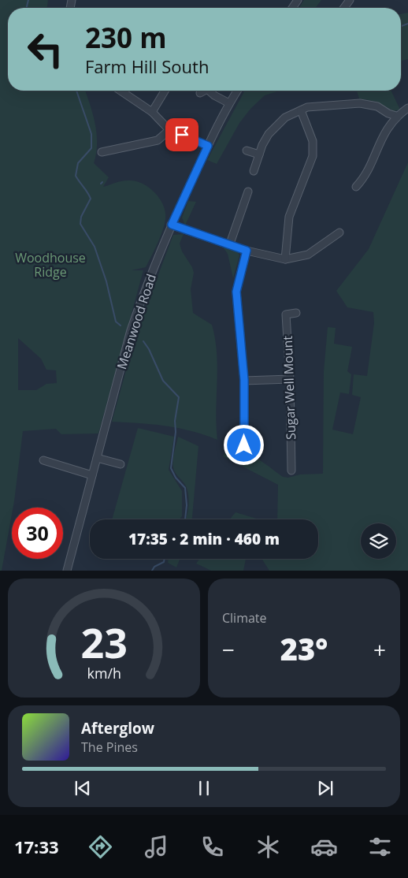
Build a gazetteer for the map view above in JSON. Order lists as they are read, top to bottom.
{
  "streets": {
    "street": ["Meanwood Road", "Sugar Well Mount"]
  },
  "parks": ["Woodhouse Ridge"],
  "page": {
    "turn": ["230 m", "Farm Hill South"],
    "limit": "30",
    "trip": "17:35 · 2 min · 460 m",
    "tile": "Climate",
    "heat": ["−", "23°", "+"],
    "song": ["Afterglow", "The Pines"],
    "tabs": "17:33",
    "gauge": ["23", "km/h"]
  }
}
